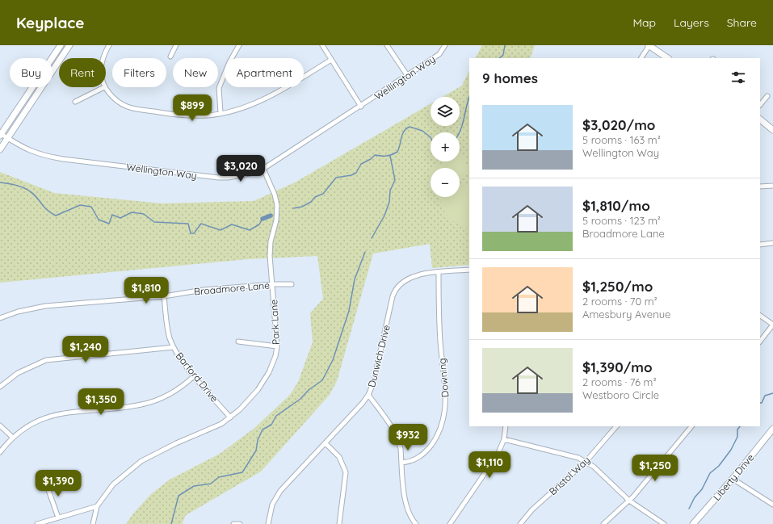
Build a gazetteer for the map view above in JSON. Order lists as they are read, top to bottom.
{
  "streets": {
    "main road": ["Liberty Drive"],
    "street": [
      "Wellington Way",
      "Broadmore Lane",
      "Park Lane",
      "Dunwich Drive",
      "Barford Drive",
      "Downing",
      "Bristol Way"
    ]
  },
  "crossings": [
    ["Wellington Way", "Park Lane"],
    ["Broadmore Lane", "Park Lane"],
    ["Broadmore Lane", "Barford Drive"],
    ["Park Lane", "Barford Drive"],
    ["Dunwich Drive", "Downing"]
  ],
  "page": {
    "header": "Keyplace",
    "nav": ["Map", "Layers", "Share"],
    "chip": [
      "Buy",
      "Rent",
      "Filters",
      "New",
      "Apartment"
    ],
    "heading": "9 homes",
    "price": [
      "$899",
      "$3,020",
      "$1,810",
      "$1,240",
      "$1,350",
      "$932",
      "$1,110",
      "$1,250",
      "$1,390"
    ],
    "map_buttons": ["+", "−"],
    "list": [
      {
        "name": "$3,020/mo",
        "note": "5 rooms · 163 m² · Wellington Way"
      },
      {
        "name": "$1,810/mo",
        "note": "5 rooms · 123 m² · Broadmore Lane"
      },
      {
        "name": "$1,250/mo",
        "note": "2 rooms · 70 m² · Amesbury Avenue"
      },
      {
        "name": "$1,390/mo",
        "note": "2 rooms · 76 m² · Westboro Circle"
      }
    ]
  }
}
